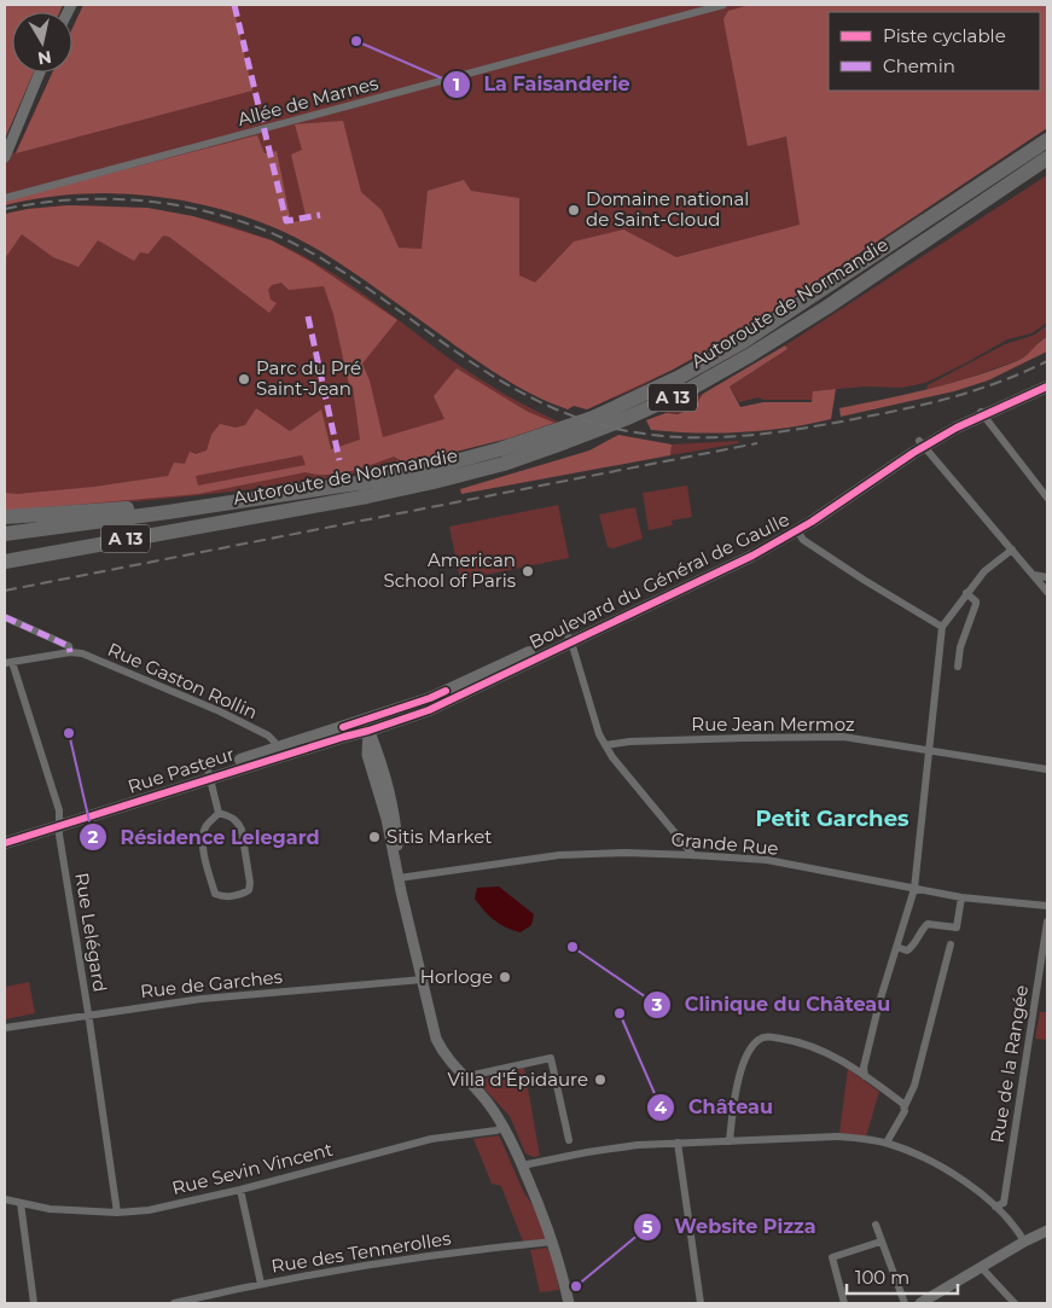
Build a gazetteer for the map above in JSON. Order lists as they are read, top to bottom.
{
  "streets": {
    "highway": ["Autoroute de Normandie", "A 13"],
    "main road": ["Boulevard du Général de Gaulle", "Rue Pasteur"],
    "street": [
      "Allée de Marnes",
      "Rue Gaston Rollin",
      "Rue Jean Mermoz",
      "Grande Rue",
      "Rue Lelégard",
      "Rue de Garches",
      "Rue de la Rangée",
      "Rue Sevin Vincent",
      "Rue des Tennerolles"
    ]
  },
  "crossings": [
    ["Boulevard du Général de Gaulle", "Rue Pasteur"],
    ["Rue Gaston Rollin", "Rue Pasteur"],
    ["Rue Pasteur", "Rue Lelégard"],
    ["Rue Lelégard", "Rue de Garches"],
    ["Rue Lelégard", "Rue Sevin Vincent"]
  ],
  "districts": ["Petit Garches"],
  "places": [
    "La Faisanderie",
    "Domaine national de Saint-Cloud",
    "Parc du Pré Saint-Jean",
    "American School of Paris",
    "Résidence Lelegard",
    "Sitis Market",
    "Clinique du Château",
    "Horloge",
    "Château",
    "Villa d'Épidaure",
    "Website Pizza"
  ],
  "legend": ["Piste cyclable", "Chemin"],
  "scale_bar": "100 m",
  "north": "bottom"
}
